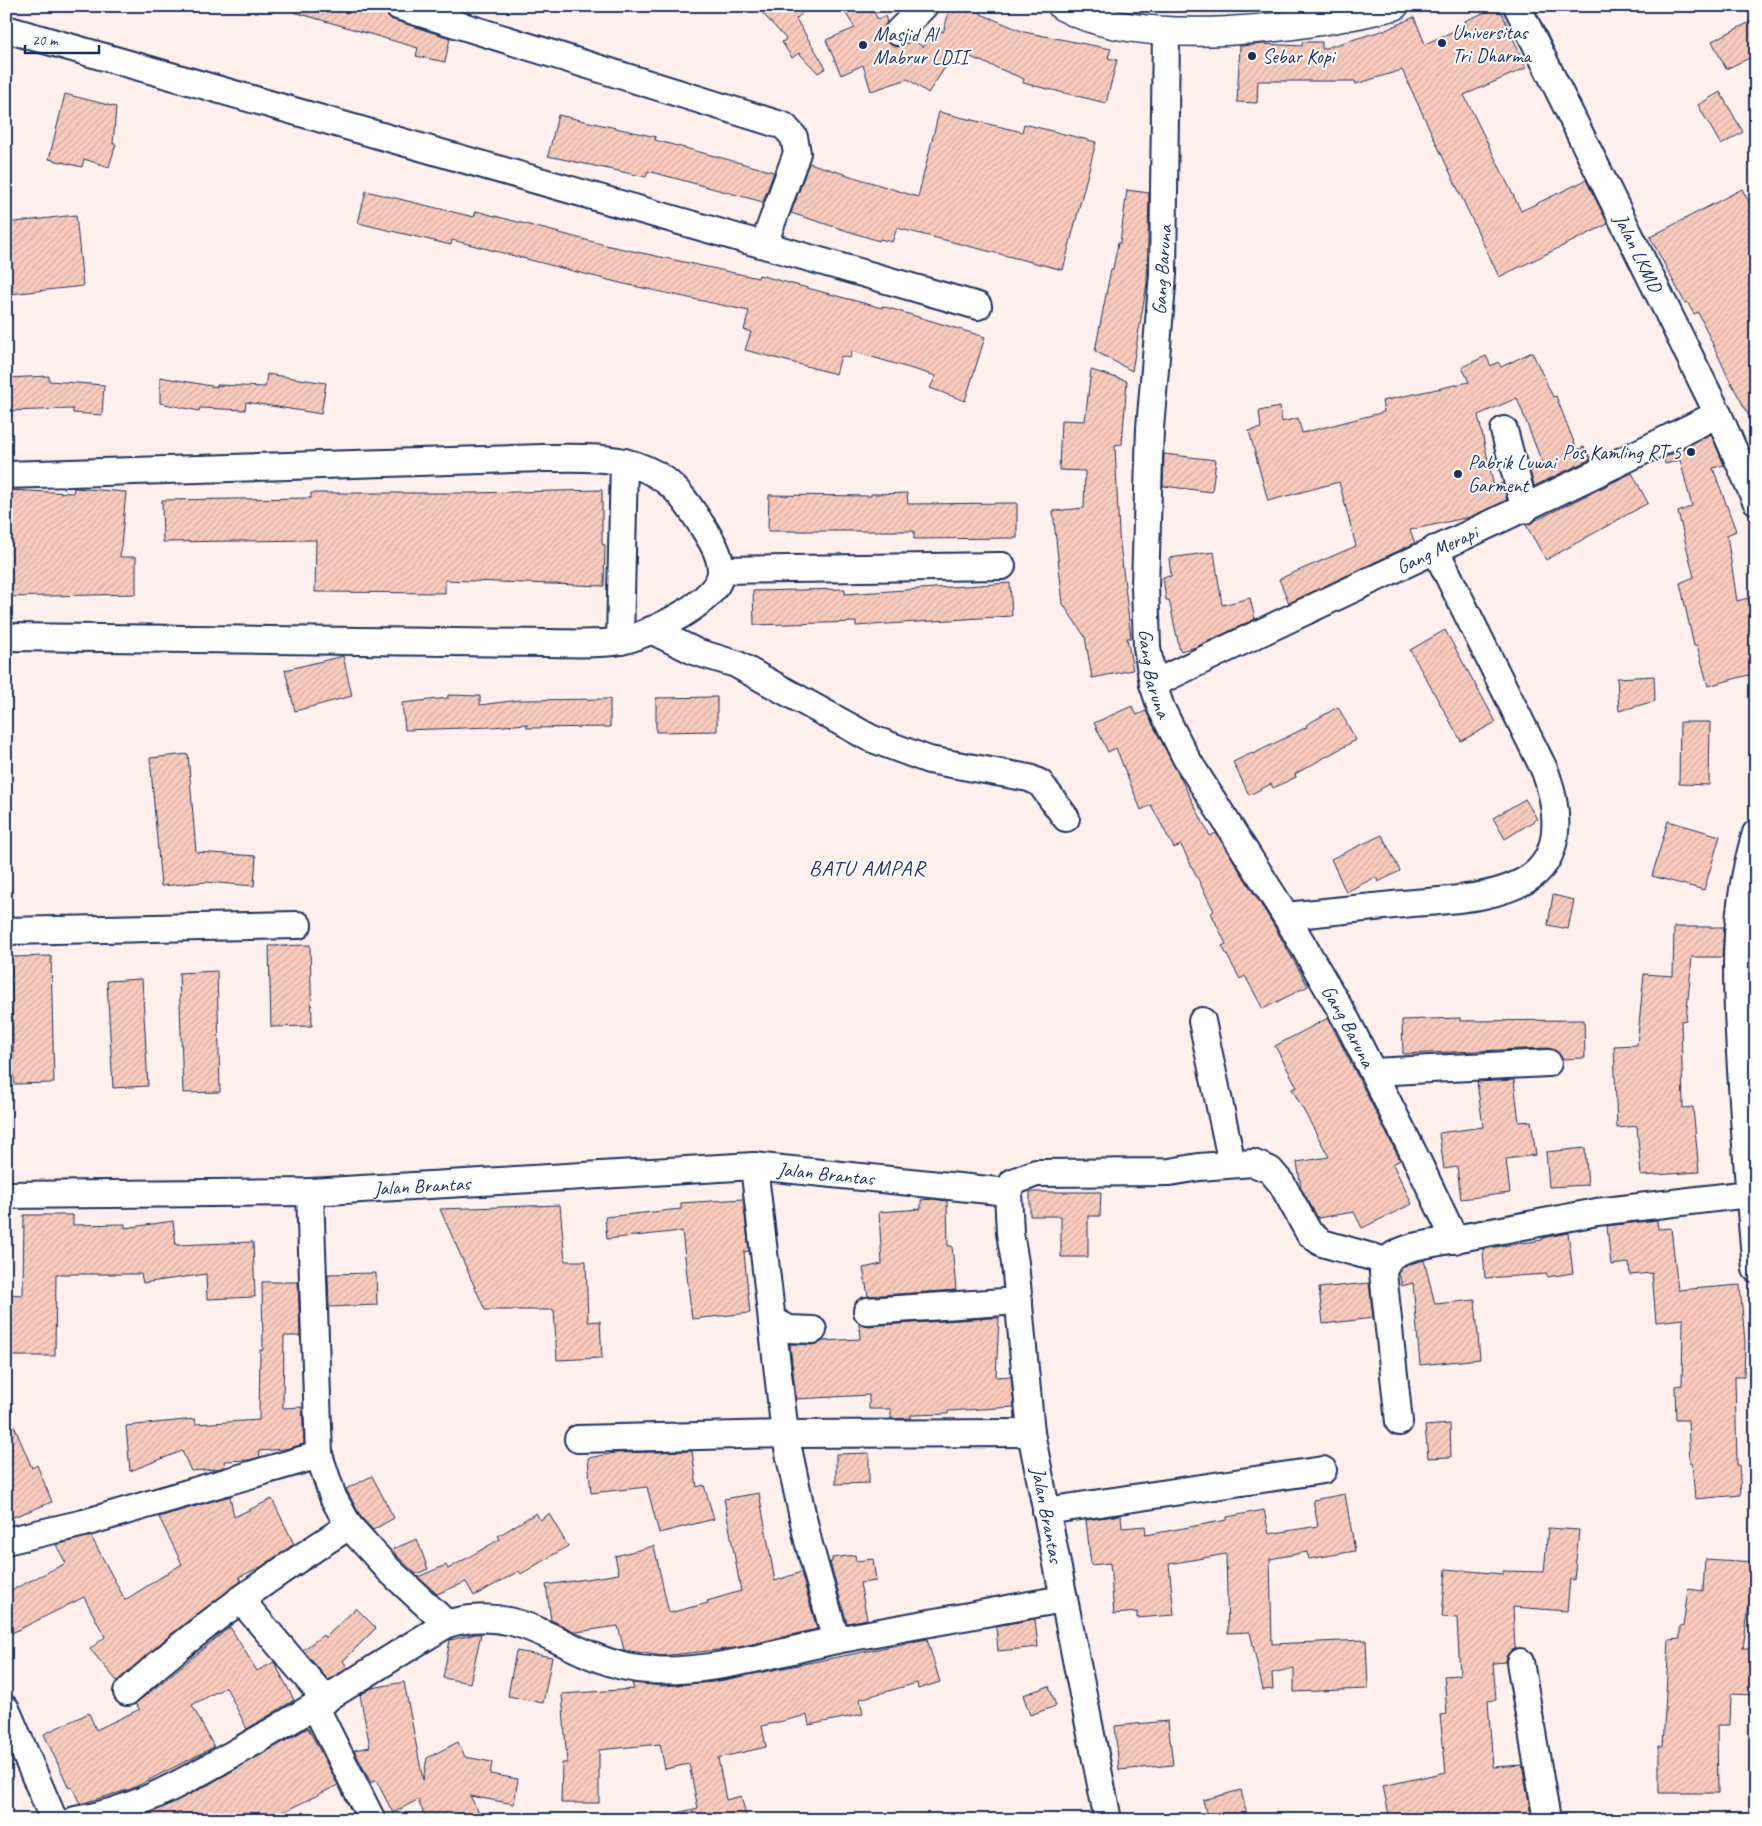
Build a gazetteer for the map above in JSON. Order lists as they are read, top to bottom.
{
  "streets": {
    "street": [
      "Jalan LKMD",
      "Gang Baruna",
      "Gang Merapi",
      "Jalan Brantas"
    ]
  },
  "crossings": [
    ["Jalan LKMD", "Gang Merapi"],
    ["Gang Baruna", "Gang Merapi"]
  ],
  "districts": ["BATU AMPAR"],
  "places": [
    "Universitas Tri Dharma",
    "Masjid Al Mabrur LDII",
    "Sebar Kopi",
    "Pos Kamling RT 5",
    "Pabrik Luwai Garment"
  ],
  "scale_bar": "20 m"
}
